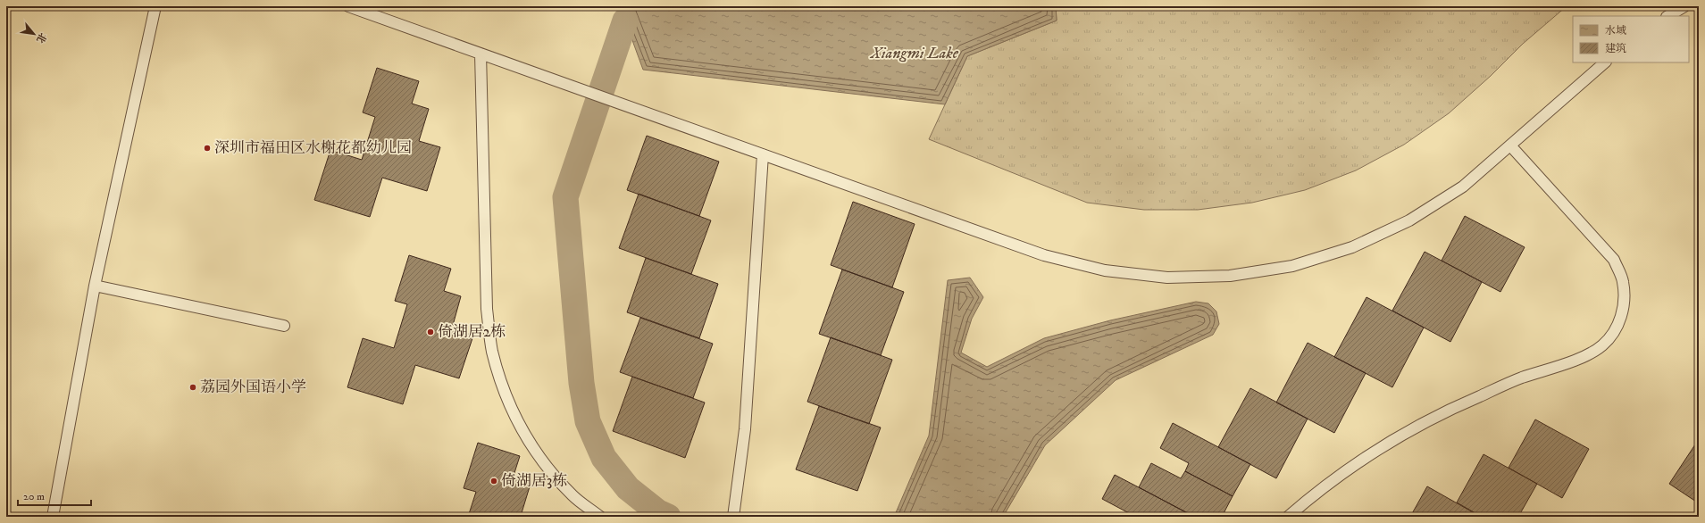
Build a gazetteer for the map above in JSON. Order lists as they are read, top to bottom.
{
  "water": ["Xiangmi Lake"],
  "places": [
    "深圳市福田区水榭花都幼儿园",
    "倚湖居2栋",
    "荔园外国语小学",
    "倚湖居3栋"
  ],
  "legend": ["水域", "建筑"],
  "scale_bar": "20 m",
  "north": "bottom right"
}
